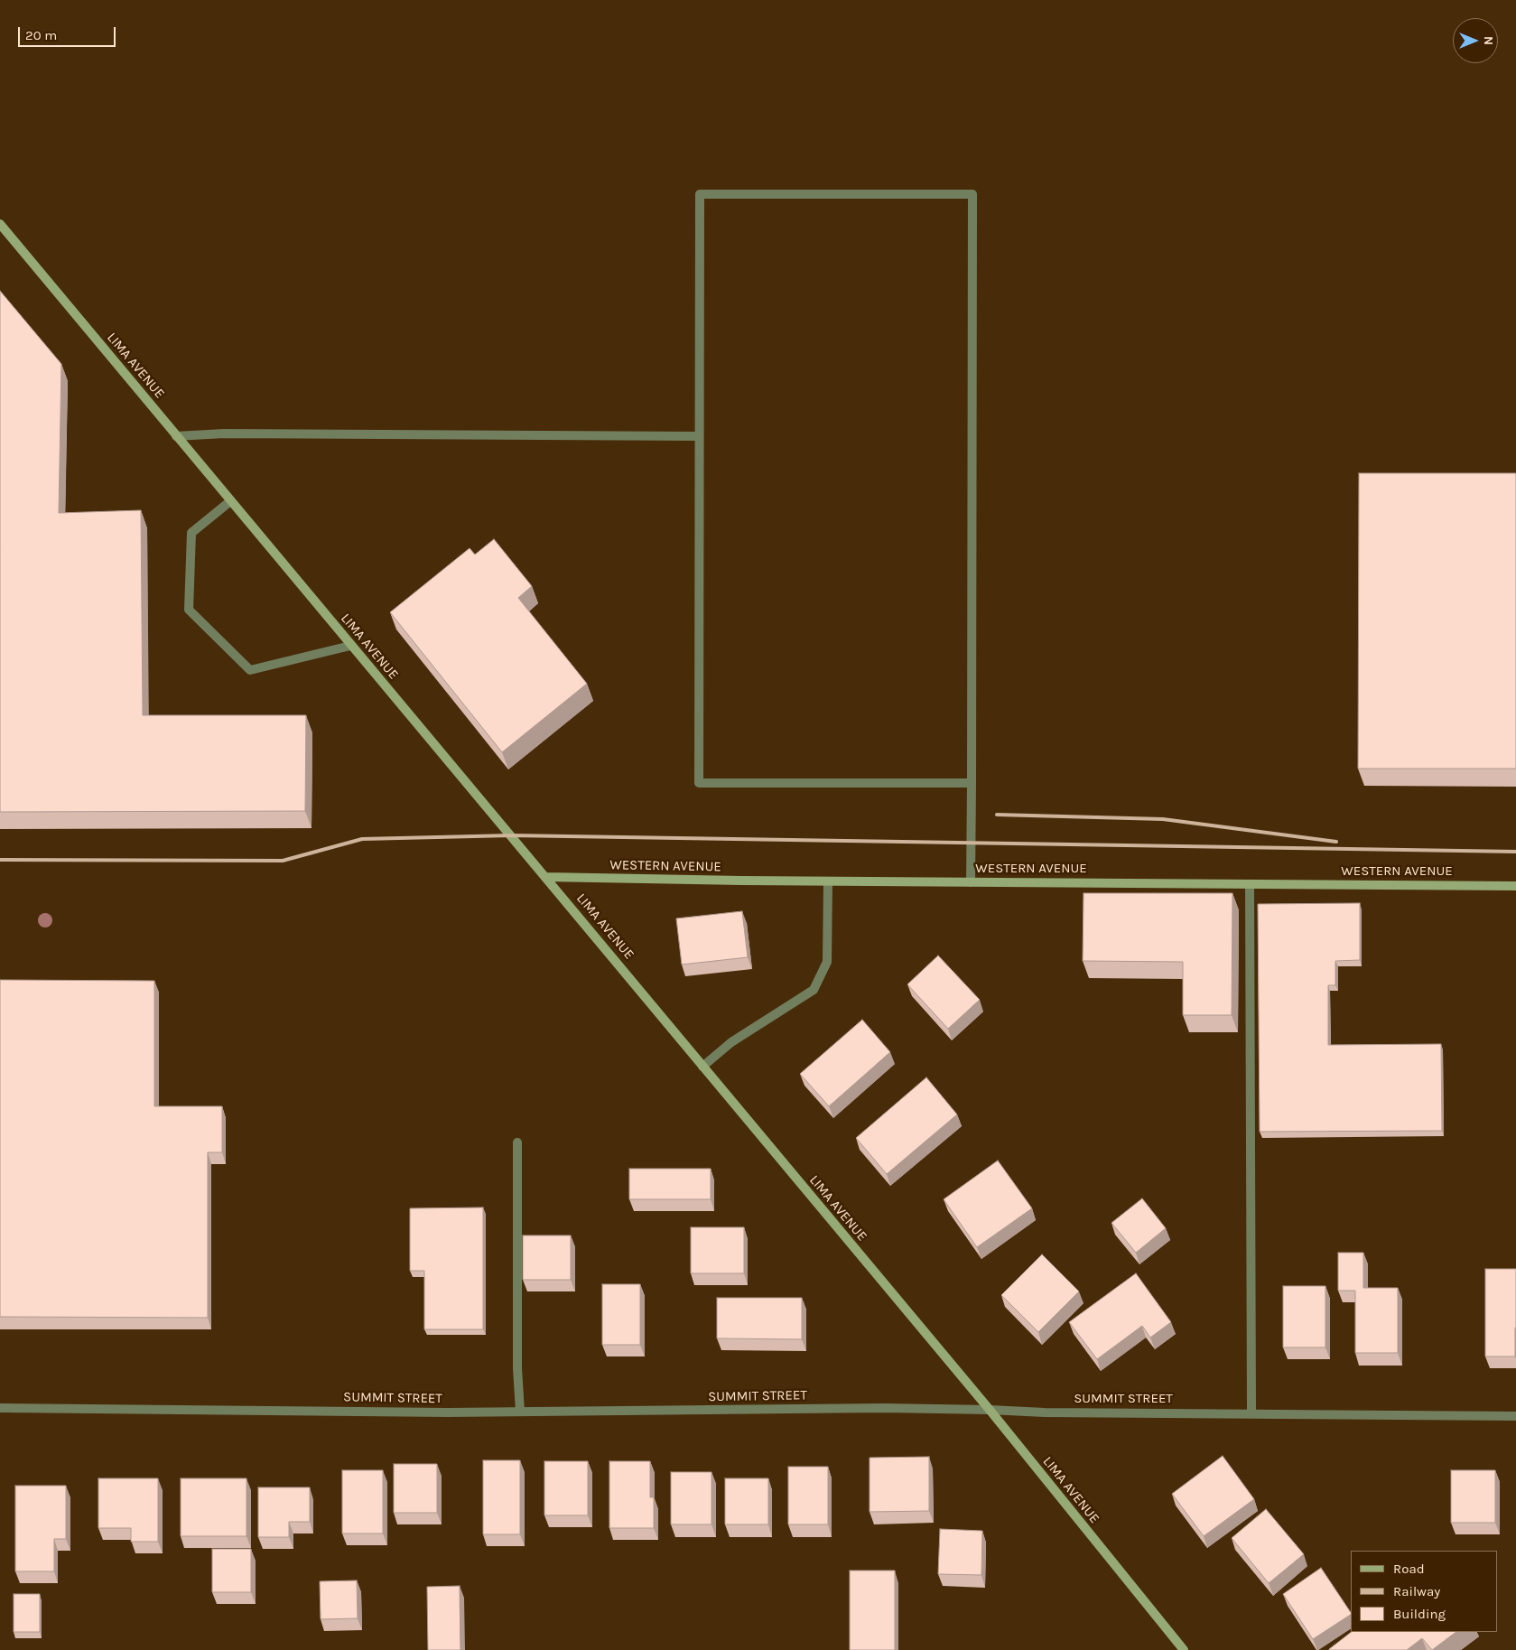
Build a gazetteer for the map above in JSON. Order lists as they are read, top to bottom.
{
  "streets": {
    "main road": ["LIMA AVENUE", "WESTERN AVENUE"],
    "street": ["SUMMIT STREET"]
  },
  "crossings": [
    ["LIMA AVENUE", "WESTERN AVENUE"],
    ["LIMA AVENUE", "SUMMIT STREET"]
  ],
  "legend": ["Road", "Railway", "Building"],
  "scale_bar": "20 m",
  "north": "right"
}
